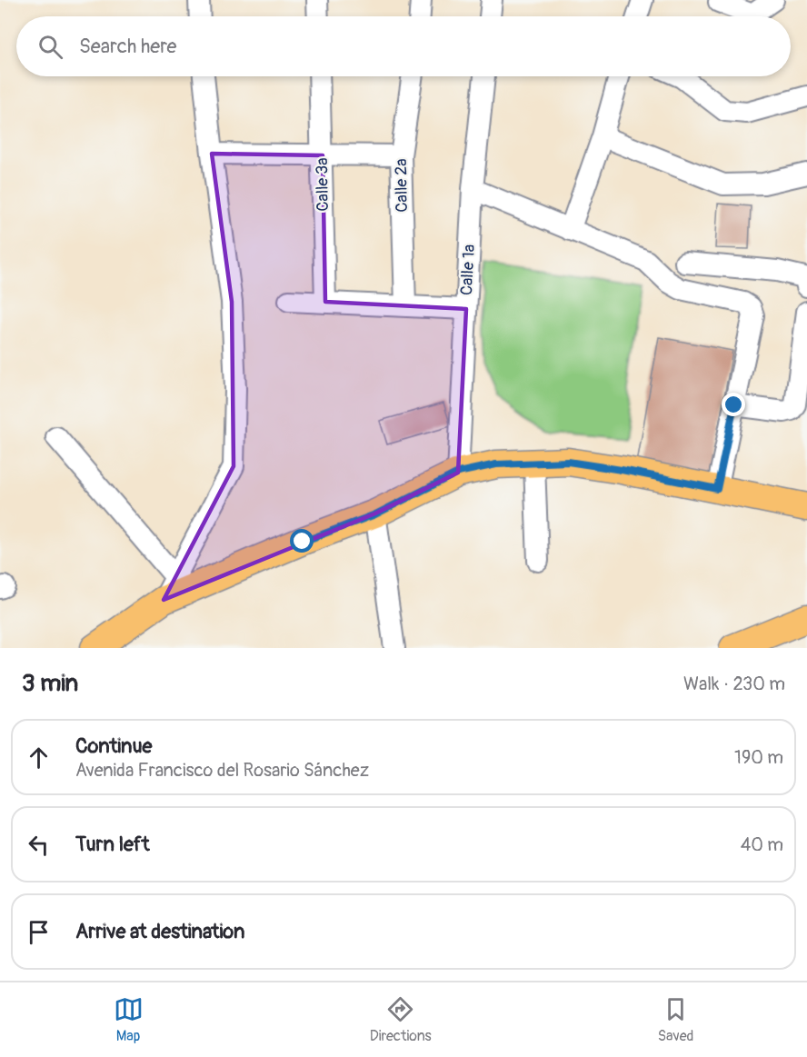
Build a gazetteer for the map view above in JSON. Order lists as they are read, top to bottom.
{
  "streets": {
    "street": ["Calle 3ª", "Calle 2ª", "Calle 1ª"]
  },
  "page": {
    "search": "Search here",
    "heading": ["3 min", "Walk · 230 m"],
    "list": [
      ["Continue", "Avenida Francisco del Rosario Sánchez", "190 m"],
      ["Turn left", "40 m"],
      "Arrive at destination"
    ],
    "nav": ["Map", "Directions", "Saved"]
  }
}
